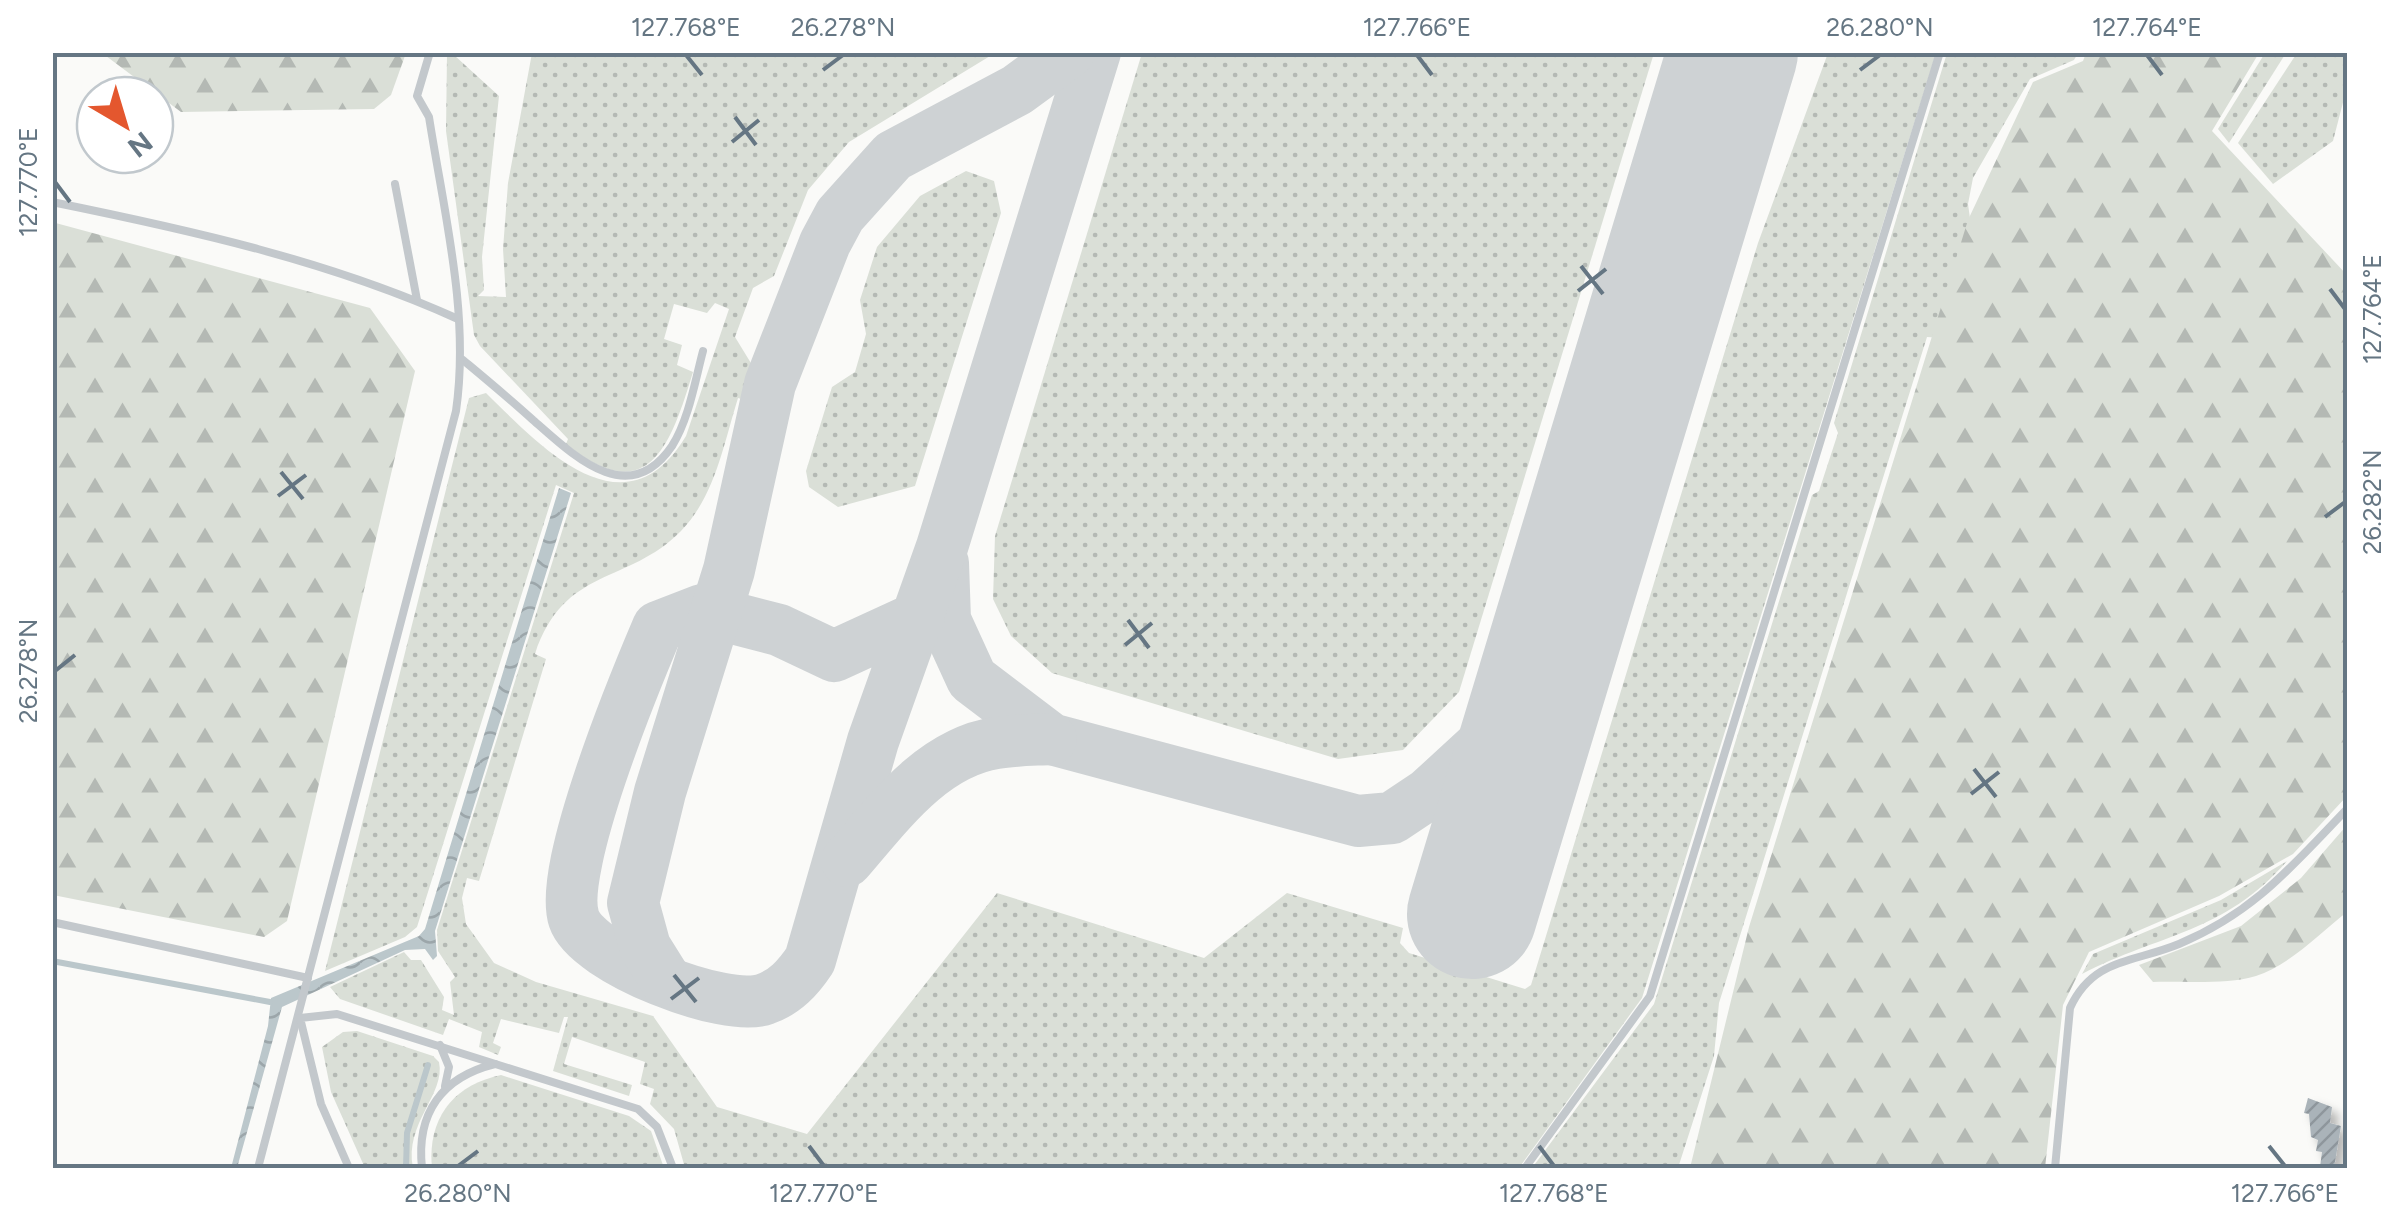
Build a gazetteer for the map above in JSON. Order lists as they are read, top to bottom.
{
  "north": "bottom right",
  "coordinates": [
    "127.768°E",
    "26.278°N",
    "127.766°E",
    "26.280°N",
    "127.764°E",
    "127.770°E",
    "26.282°N"
  ]
}
